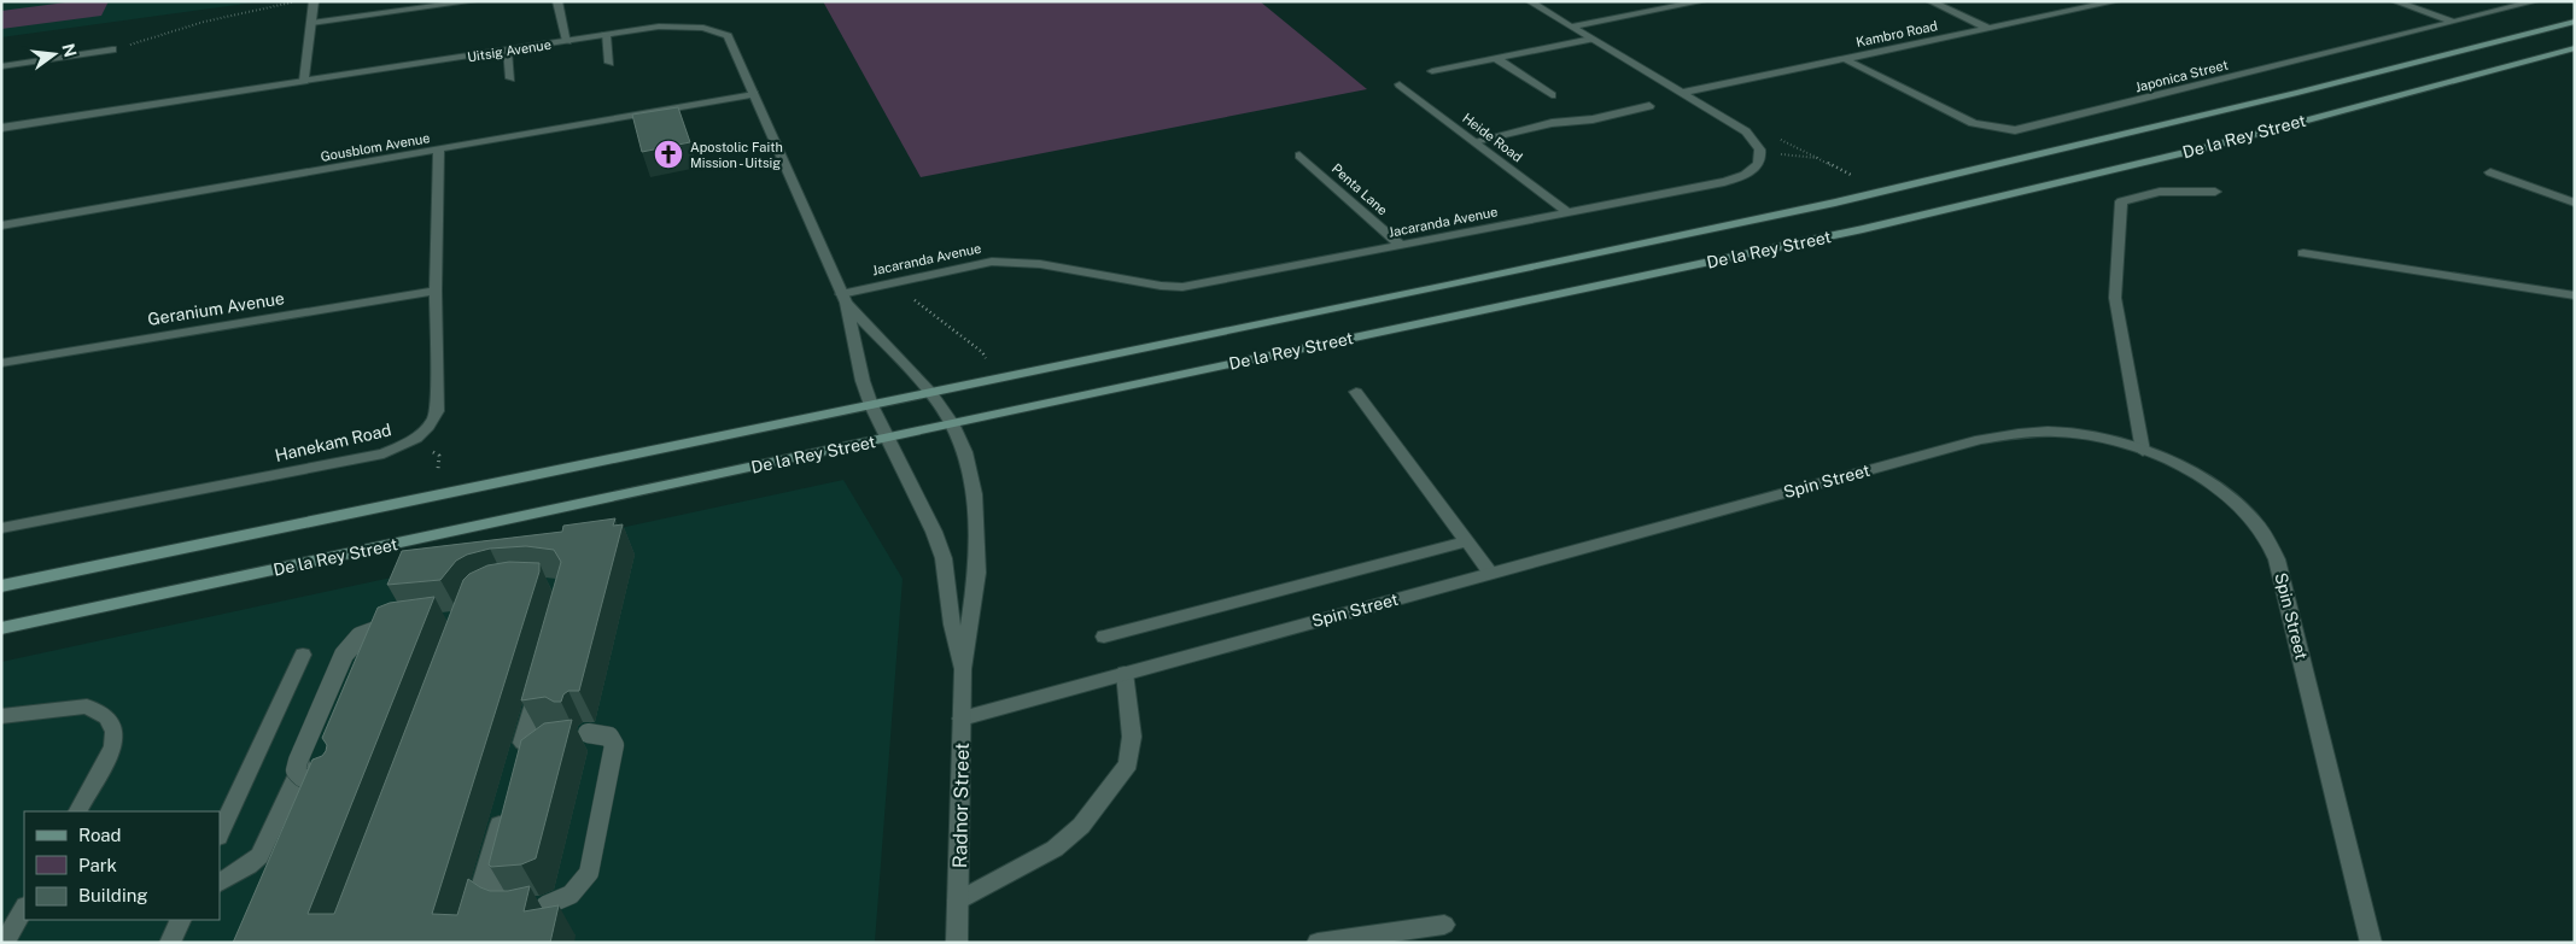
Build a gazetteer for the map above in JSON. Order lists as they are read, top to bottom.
{
  "streets": {
    "main road": ["De la Rey Street"],
    "street": [
      "Kambro Road",
      "Uitsig Avenue",
      "Japonica Street",
      "Heide Road",
      "Gousblom Avenue",
      "Penta Lane",
      "Jacaranda Avenue",
      "Geranium Avenue",
      "Hanekam Road",
      "Spin Street",
      "Radnor Street"
    ]
  },
  "crossings": [
    ["Kambro Road", "Japonica Street"],
    ["Kambro Road", "Jacaranda Avenue"],
    ["Uitsig Avenue", "De la Rey Street"],
    ["Uitsig Avenue", "Gousblom Avenue"],
    ["Uitsig Avenue", "Jacaranda Avenue"],
    ["Uitsig Avenue", "Radnor Street"],
    ["De la Rey Street", "Radnor Street"],
    ["Heide Road", "Jacaranda Avenue"],
    ["Gousblom Avenue", "Hanekam Road"],
    ["Penta Lane", "Jacaranda Avenue"],
    ["Geranium Avenue", "Hanekam Road"],
    ["Spin Street", "Radnor Street"]
  ],
  "places": {
    "church": ["Apostolic Faith Mission - Uitsig"]
  },
  "legend": ["Road", "Park", "Building"],
  "north": "right"
}
